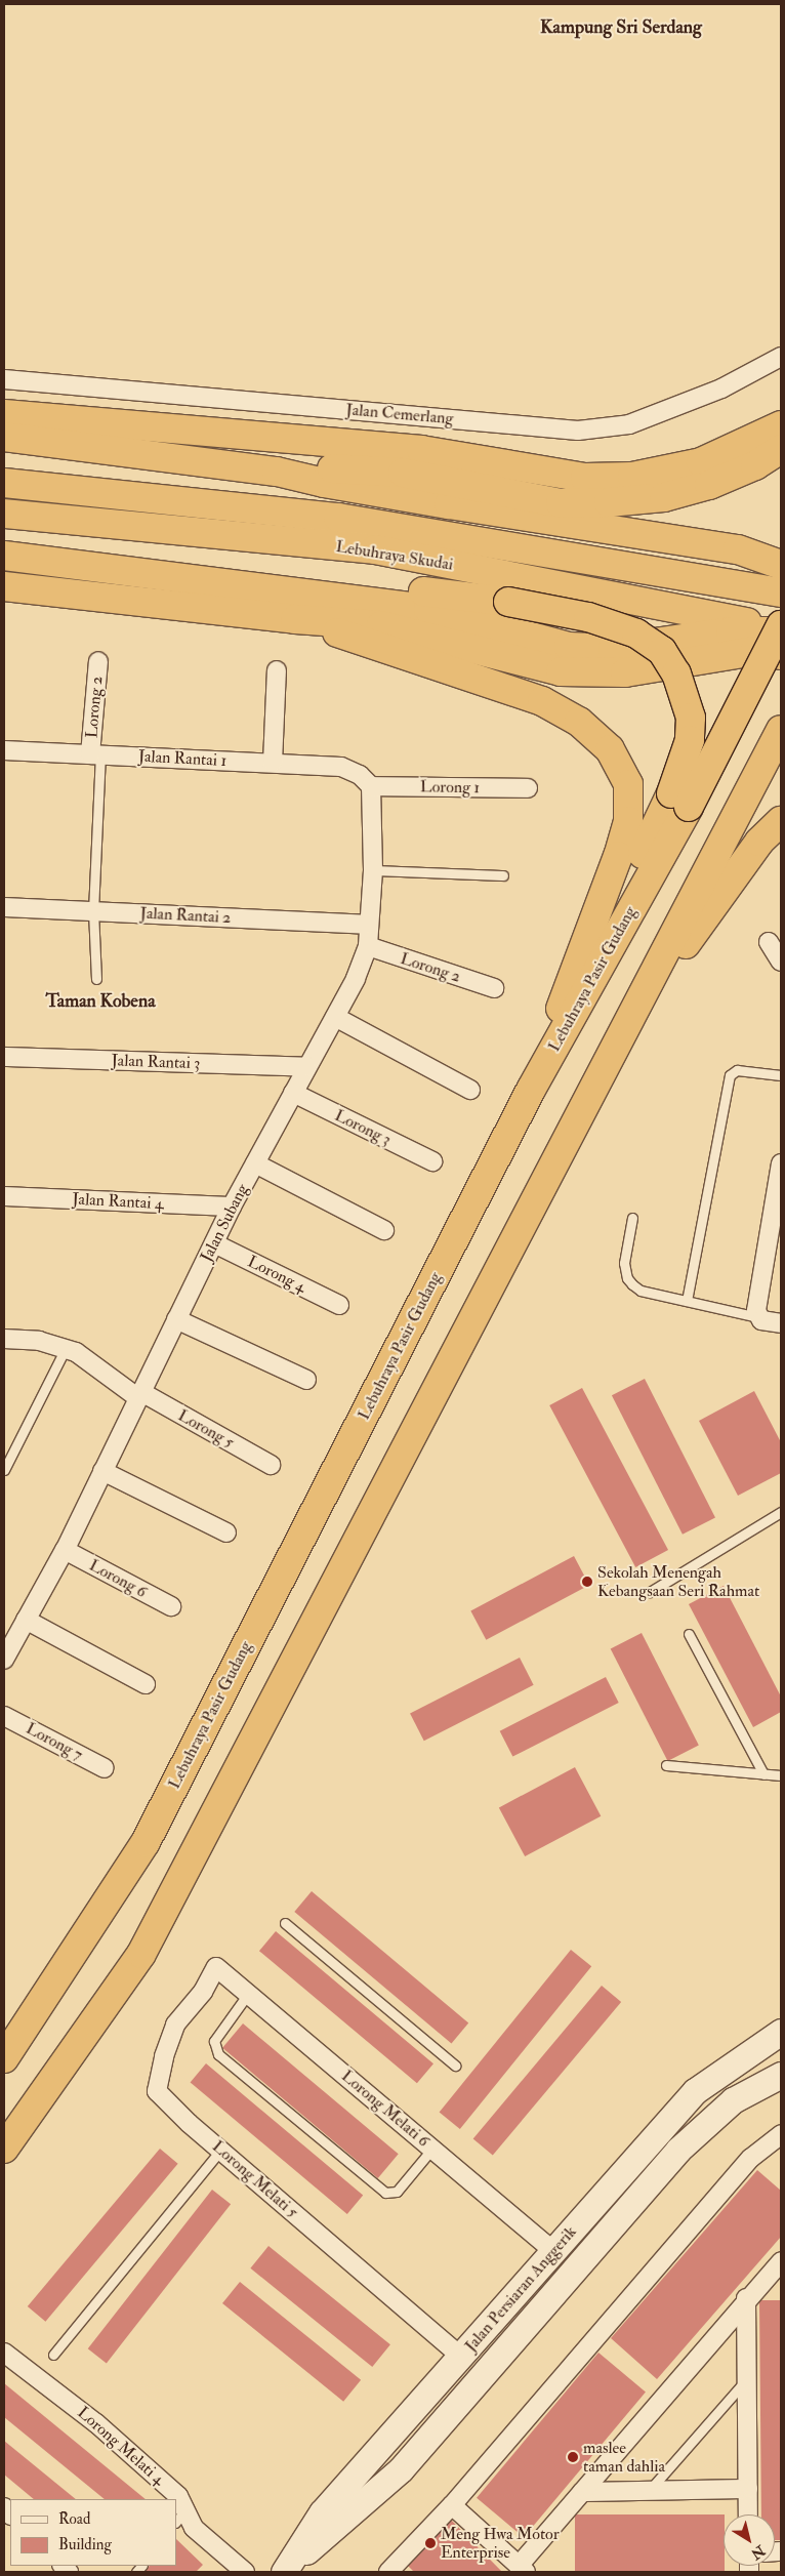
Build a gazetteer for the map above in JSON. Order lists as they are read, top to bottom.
{
  "streets": {
    "highway": ["Lebuhraya Skudai", "Lebuhraya Pasir Gudang"],
    "street": [
      "Jalan Cemerlang",
      "Lorong 2",
      "Jalan Rantai 1",
      "Lorong 1",
      "Jalan Rantai 2",
      "Jalan Rantai 3",
      "Lorong 3",
      "Jalan Rantai 4",
      "Jalan Subang",
      "Lorong 4",
      "Lorong 5",
      "Lorong 6",
      "Lorong 7",
      "Lorong Melati 6",
      "Lorong Melati 5",
      "Jalan Persiaran Anggerik",
      "Lorong Melati 4"
    ]
  },
  "crossings": [
    ["Lebuhraya Skudai", "Lebuhraya Pasir Gudang"],
    ["Lorong 2", "Jalan Rantai 1"],
    ["Lorong 2", "Jalan Subang"],
    ["Jalan Rantai 1", "Lorong 1"],
    ["Jalan Rantai 1", "Jalan Subang"],
    ["Lorong 1", "Jalan Subang"],
    ["Jalan Rantai 2", "Jalan Subang"],
    ["Jalan Rantai 3", "Jalan Subang"],
    ["Lorong 3", "Jalan Subang"],
    ["Jalan Rantai 4", "Jalan Subang"],
    ["Jalan Subang", "Lorong 4"],
    ["Jalan Subang", "Lorong 5"],
    ["Jalan Subang", "Lorong 6"],
    ["Lorong Melati 6", "Lorong Melati 5"],
    ["Lorong Melati 6", "Jalan Persiaran Anggerik"],
    ["Lorong Melati 5", "Jalan Persiaran Anggerik"]
  ],
  "districts": ["Kampung Sri Serdang", "Taman Kobena"],
  "places": ["Sekolah Menengah Kebangsaan Seri Rahmat", "maslee taman dahlia", "Meng Hwa Motor Enterprise"],
  "legend": ["Road", "Building"],
  "north": "bottom right"
}
